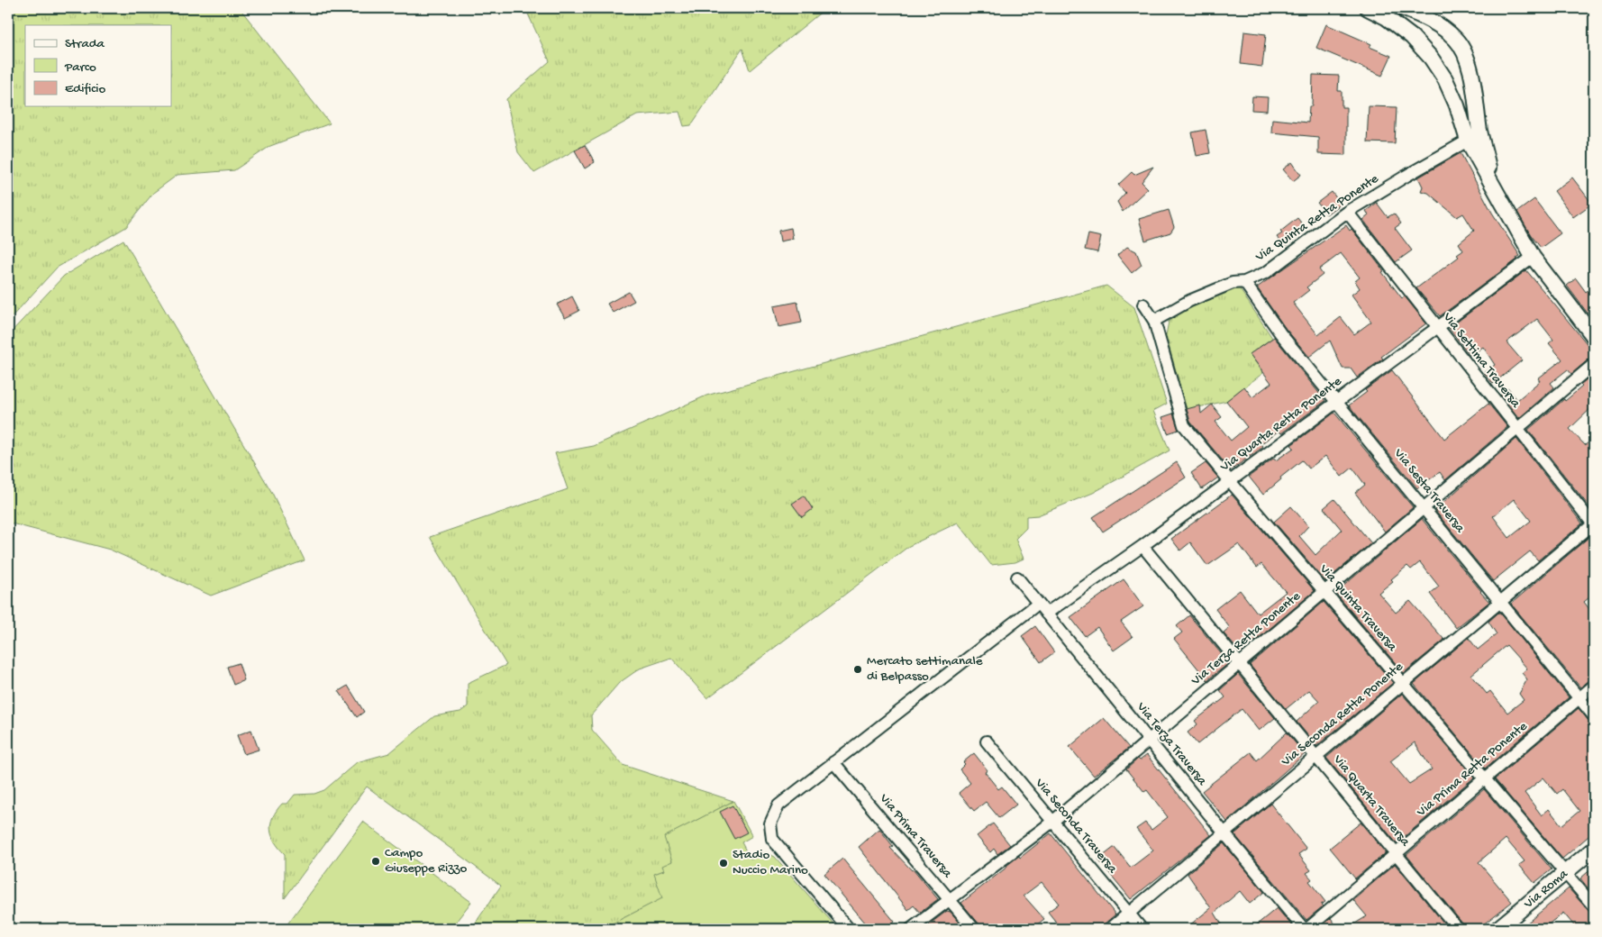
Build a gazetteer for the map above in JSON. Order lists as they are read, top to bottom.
{
  "streets": {
    "street": [
      "Via Quinta Retta Ponente",
      "Via Settima Traversa",
      "Via Quarta Retta Ponente",
      "Via Sesta Traversa",
      "Via Quinta Traversa",
      "Via Terza Retta Ponente",
      "Via Seconda Retta Ponente",
      "Via Terza Traversa",
      "Via Prima Retta Ponente",
      "Via Quarta Traversa",
      "Via Seconda Traversa",
      "Via Prima Traversa",
      "Via Roma"
    ]
  },
  "crossings": [
    ["Via Quinta Retta Ponente", "Via Settima Traversa"],
    ["Via Quinta Retta Ponente", "Via Sesta Traversa"],
    ["Via Quinta Retta Ponente", "Via Quinta Traversa"],
    ["Via Settima Traversa", "Via Quarta Retta Ponente"],
    ["Via Settima Traversa", "Via Terza Retta Ponente"],
    ["Via Settima Traversa", "Via Seconda Retta Ponente"],
    ["Via Quarta Retta Ponente", "Via Sesta Traversa"],
    ["Via Quarta Retta Ponente", "Via Quinta Traversa"],
    ["Via Quarta Retta Ponente", "Via Terza Traversa"],
    ["Via Quarta Retta Ponente", "Via Quarta Traversa"],
    ["Via Sesta Traversa", "Via Terza Retta Ponente"],
    ["Via Sesta Traversa", "Via Seconda Retta Ponente"],
    ["Via Sesta Traversa", "Via Prima Retta Ponente"],
    ["Via Quinta Traversa", "Via Terza Retta Ponente"],
    ["Via Quinta Traversa", "Via Seconda Retta Ponente"],
    ["Via Quinta Traversa", "Via Prima Retta Ponente"],
    ["Via Quinta Traversa", "Via Roma"],
    ["Via Terza Retta Ponente", "Via Terza Traversa"],
    ["Via Terza Retta Ponente", "Via Quarta Traversa"],
    ["Via Terza Retta Ponente", "Via Seconda Traversa"],
    ["Via Terza Retta Ponente", "Via Prima Traversa"],
    ["Via Seconda Retta Ponente", "Via Terza Traversa"],
    ["Via Seconda Retta Ponente", "Via Quarta Traversa"],
    ["Via Seconda Retta Ponente", "Via Seconda Traversa"],
    ["Via Terza Traversa", "Via Prima Retta Ponente"],
    ["Via Prima Retta Ponente", "Via Quarta Traversa"]
  ],
  "places": ["Mercato settimanale di Belpasso", "Campo Giuseppe Rizzo", "Stadio Nuccio Marino"],
  "legend": ["Strada", "Parco", "Edificio"]
}
